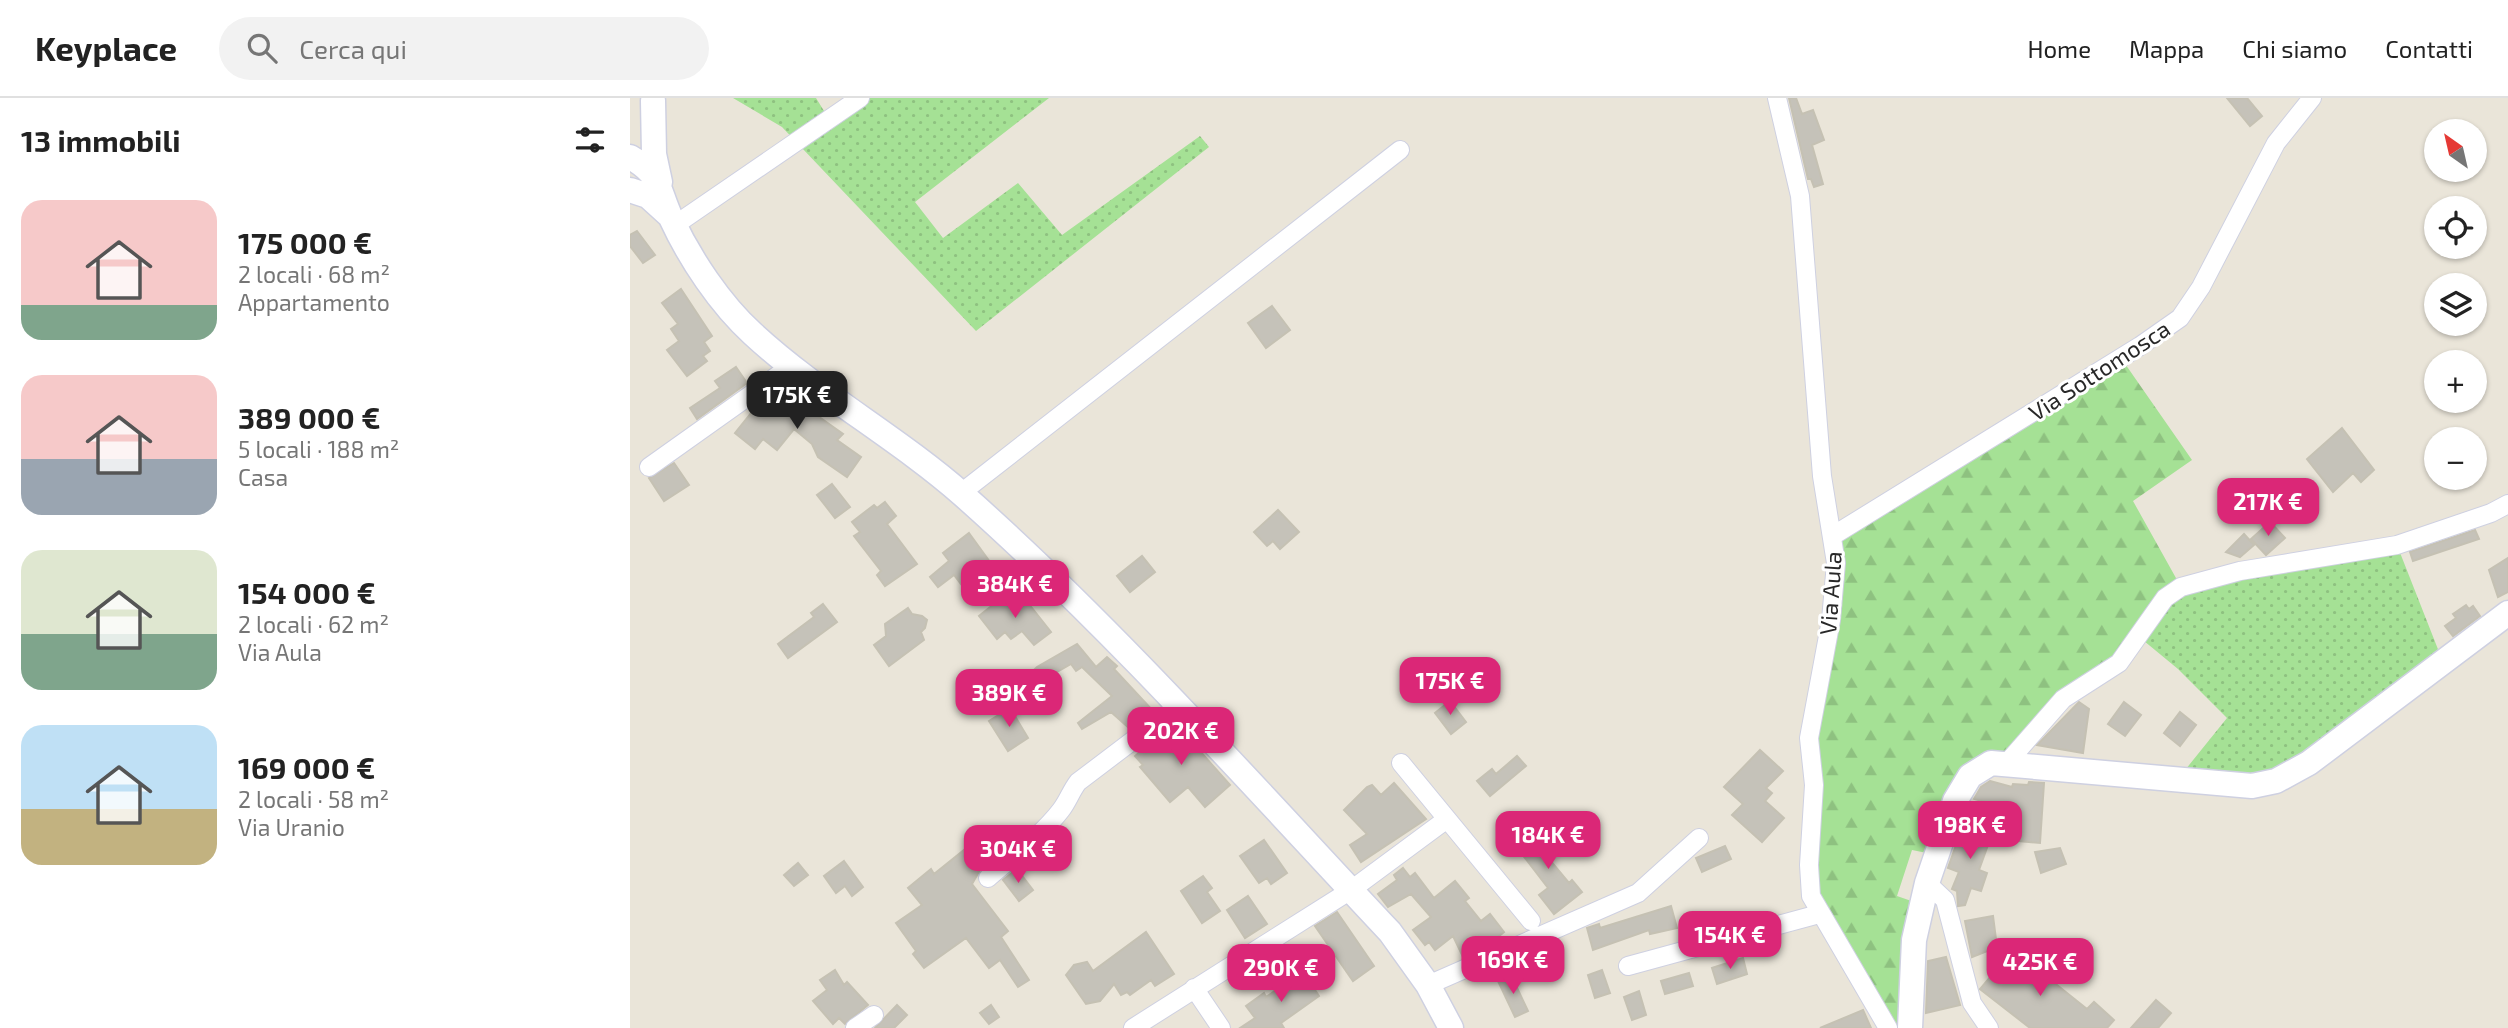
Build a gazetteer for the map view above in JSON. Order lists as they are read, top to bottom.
{
  "streets": {
    "street": ["Via Sottomosca", "Via Aula"]
  },
  "crossings": [
    ["Via Sottomosca", "Via Aula"]
  ],
  "north": "top left",
  "page": {
    "header": "Keyplace",
    "search": "Cerca qui",
    "nav": [
      "Home",
      "Mappa",
      "Chi siamo",
      "Contatti"
    ],
    "heading": "13 immobili",
    "map_buttons": ["+", "−"],
    "list": [
      {
        "name": "175 000 €",
        "note": "2 locali · 68 m² · Appartamento"
      },
      {
        "name": "389 000 €",
        "note": "5 locali · 188 m² · Casa"
      },
      {
        "name": "154 000 €",
        "note": "2 locali · 62 m² · Via Aula"
      },
      {
        "name": "169 000 €",
        "note": "2 locali · 58 m² · Via Uranio"
      }
    ],
    "price": [
      "175K €",
      "217K €",
      "384K €",
      "175K €",
      "389K €",
      "202K €",
      "198K €",
      "184K €",
      "304K €",
      "154K €",
      "169K €",
      "425K €",
      "290K €"
    ]
  }
}
